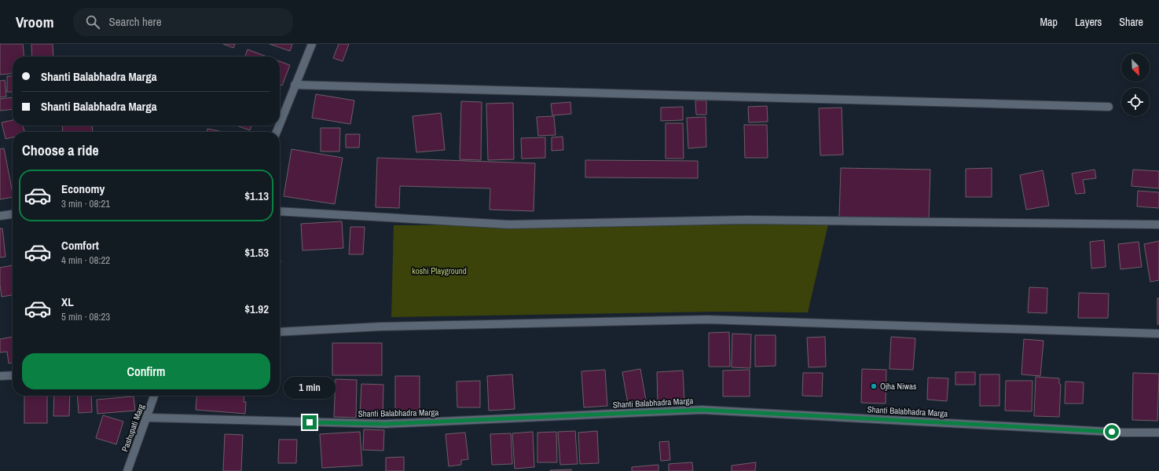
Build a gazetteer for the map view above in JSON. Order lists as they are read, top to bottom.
{
  "streets": {
    "street": ["Shanti Balabhadra Marga", "Pashupati Marg"]
  },
  "crossings": [
    ["Shanti Balabhadra Marga", "Pashupati Marg"]
  ],
  "parks": ["koshi Playground"],
  "places": ["Ojha Niwas"],
  "north": "bottom right",
  "page": {
    "header": "Vroom",
    "search": "Search here",
    "nav": ["Map", "Layers", "Share"],
    "banner": ["Shanti Balabhadra Marga", "Shanti Balabhadra Marga"],
    "heading": "Choose a ride",
    "list": [
      {
        "name": "Economy",
        "note": "3 min · 08:21",
        "value": "$1.13"
      },
      {
        "name": "Comfort",
        "note": "4 min · 08:22",
        "value": "$1.53"
      },
      {
        "name": "XL",
        "note": "5 min · 08:23",
        "value": "$1.92"
      }
    ],
    "buttons": "Confirm",
    "bubble": "1 min"
  }
}
